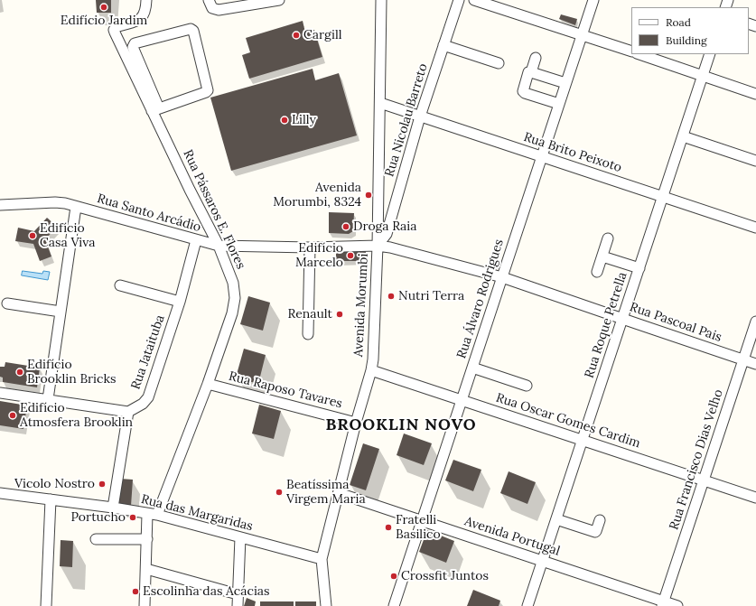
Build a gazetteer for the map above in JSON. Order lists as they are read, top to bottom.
{
  "streets": {
    "street": [
      "Rua Nicolau Barreto",
      "Rua Brito Peixoto",
      "Rua Pássaros E. Flores",
      "Rua Santo Arcádio",
      "Rua Álvaro Rodrigues",
      "Avenida Morumbi",
      "Rua Pascoal Pais",
      "Rua Roque Petrella",
      "Rua Jataituba",
      "Rua Raposo Tavares",
      "Rua Oscar Gomes Cardim",
      "Rua Francisco Dias Velho",
      "Rua das Margaridas",
      "Avenida Portugal"
    ]
  },
  "crossings": [
    ["Rua Nicolau Barreto", "Rua Brito Peixoto"],
    ["Rua Nicolau Barreto", "Rua Santo Arcádio"],
    ["Rua Nicolau Barreto", "Avenida Morumbi"],
    ["Rua Nicolau Barreto", "Rua Pascoal Pais"],
    ["Rua Brito Peixoto", "Rua Álvaro Rodrigues"],
    ["Rua Brito Peixoto", "Avenida Morumbi"],
    ["Rua Brito Peixoto", "Rua Roque Petrella"],
    ["Rua Pássaros E. Flores", "Rua Santo Arcádio"],
    ["Rua Pássaros E. Flores", "Rua Raposo Tavares"],
    ["Rua Pássaros E. Flores", "Rua das Margaridas"],
    ["Rua Santo Arcádio", "Avenida Morumbi"],
    ["Rua Santo Arcádio", "Rua Pascoal Pais"],
    ["Rua Santo Arcádio", "Rua Jataituba"],
    ["Rua Álvaro Rodrigues", "Rua Pascoal Pais"],
    ["Rua Álvaro Rodrigues", "Rua Oscar Gomes Cardim"],
    ["Rua Álvaro Rodrigues", "Avenida Portugal"],
    ["Avenida Morumbi", "Rua Pascoal Pais"],
    ["Avenida Morumbi", "Rua Raposo Tavares"],
    ["Avenida Morumbi", "Rua Oscar Gomes Cardim"],
    ["Avenida Morumbi", "Rua das Margaridas"],
    ["Avenida Morumbi", "Avenida Portugal"],
    ["Rua Pascoal Pais", "Rua Roque Petrella"],
    ["Rua Pascoal Pais", "Rua Francisco Dias Velho"],
    ["Rua Roque Petrella", "Rua Oscar Gomes Cardim"],
    ["Rua Roque Petrella", "Avenida Portugal"],
    ["Rua Oscar Gomes Cardim", "Rua Francisco Dias Velho"],
    ["Rua Francisco Dias Velho", "Avenida Portugal"]
  ],
  "districts": ["BROOKLIN NOVO"],
  "places": [
    "Edifício Jardim",
    "Cargill",
    "Lilly",
    "Avenida Morumbi, 8324",
    "Droga Raia",
    "Edifício Casa Viva",
    "Edifício Marcelo",
    "Nutri Terra",
    "Renault",
    "Edifício Brooklin Bricks",
    "Edifício Atmosfera Brooklin",
    "Vicolo Nostro",
    "Beatíssima Virgem Maria",
    "Portucho",
    "Fratelli Basilico",
    "Crossfit Juntos",
    "Escolinha das Acácias"
  ],
  "legend": ["Road", "Building"]
}
